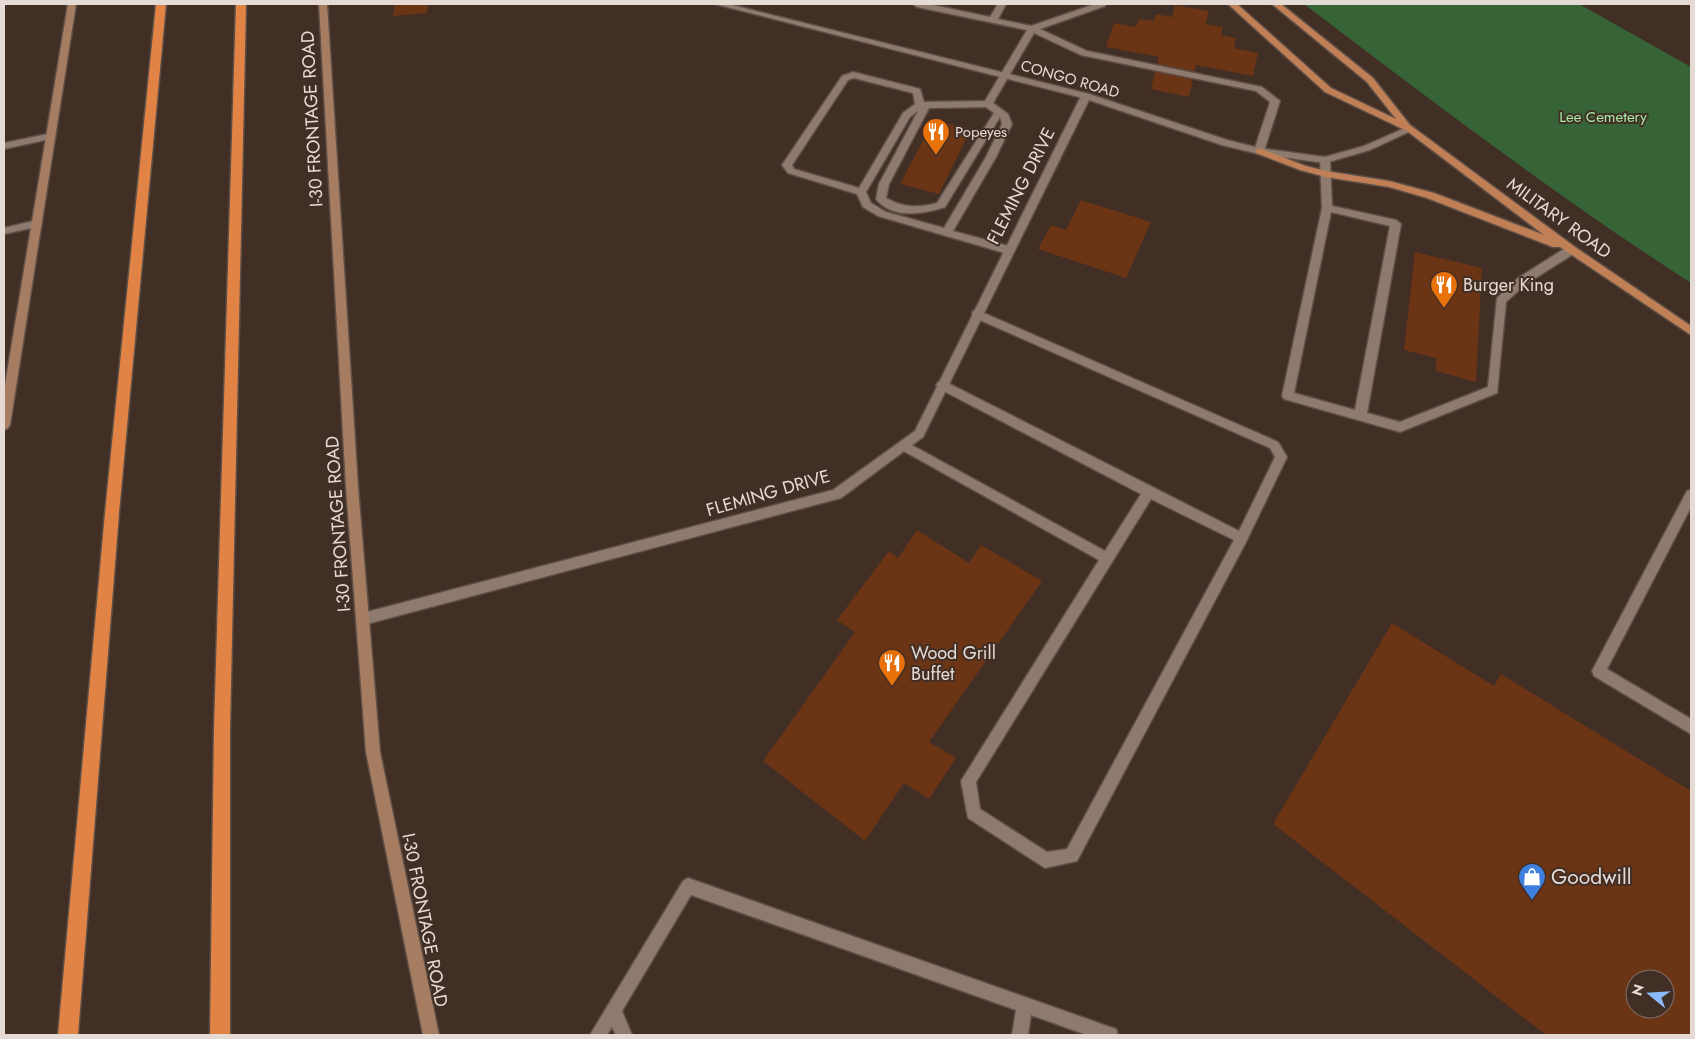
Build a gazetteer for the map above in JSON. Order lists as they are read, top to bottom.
{
  "streets": {
    "main road": ["I-30 FRONTAGE ROAD", "MILITARY ROAD"],
    "street": ["CONGO ROAD", "FLEMING DRIVE"]
  },
  "crossings": [
    ["CONGO ROAD", "FLEMING DRIVE"],
    ["CONGO ROAD", "MILITARY ROAD"],
    ["I-30 FRONTAGE ROAD", "FLEMING DRIVE"]
  ],
  "parks": ["Lee Cemetery"],
  "places": {
    "restaurant": ["Popeyes", "Burger King", "Wood Grill Buffet"],
    "shop": ["Goodwill"]
  },
  "north": "left"
}
